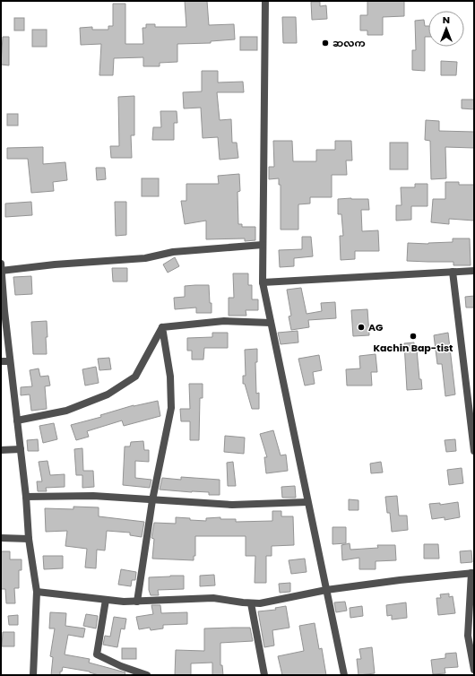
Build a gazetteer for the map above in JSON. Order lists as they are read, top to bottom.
{
  "places": ["ဆလက", "AG", "Kachin Bap-tist"],
  "north": "top"
}
